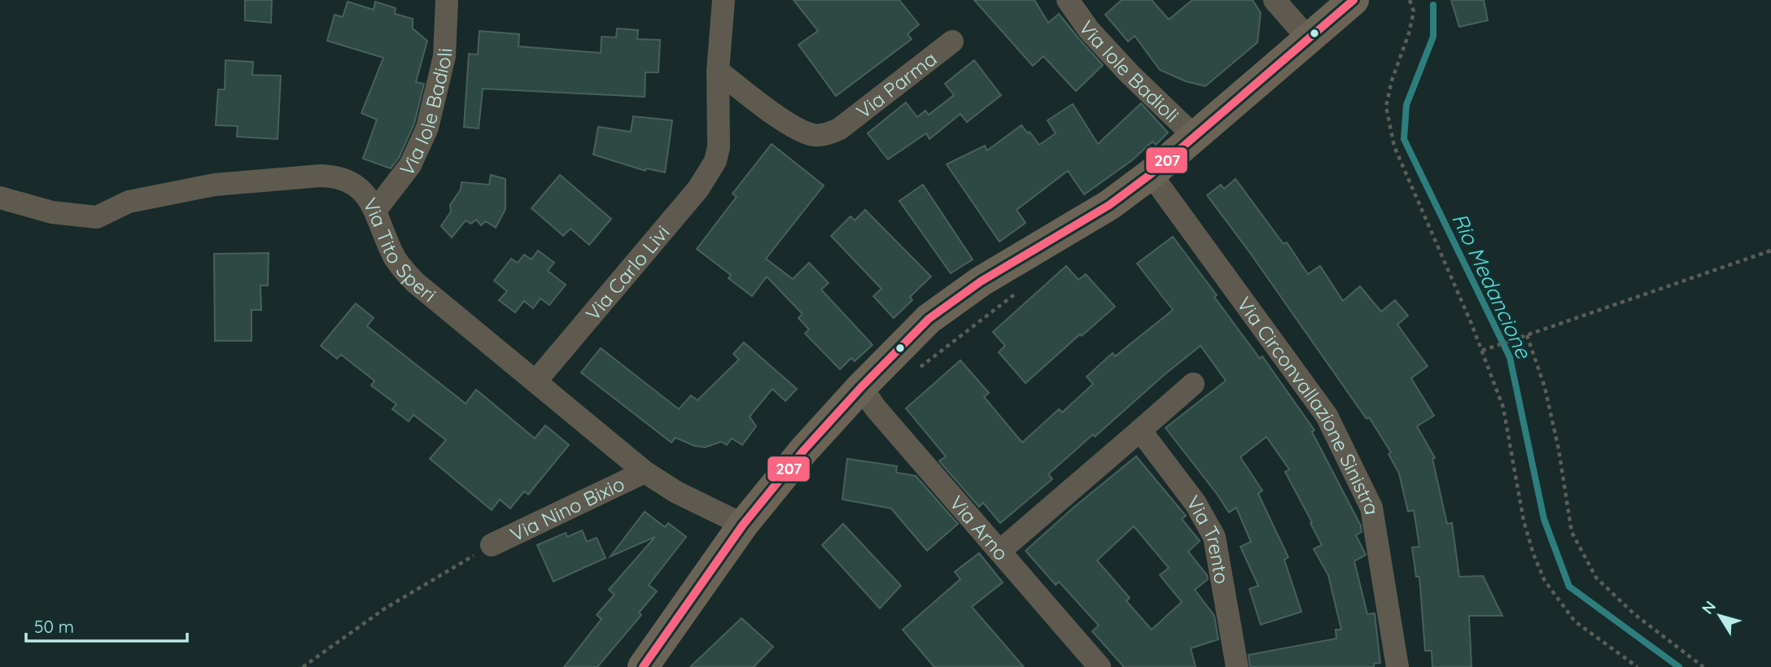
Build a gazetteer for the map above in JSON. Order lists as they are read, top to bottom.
{
  "streets": {
    "street": [
      "Via Iole Badioli",
      "Via Parma",
      "Via Tito Speri",
      "Via Carlo Livi",
      "Via Circonvallazione Sinistra",
      "Via Nino Bixio",
      "Via Arno",
      "Via Trento"
    ]
  },
  "crossings": [
    ["Via Iole Badioli", "Via Tito Speri"],
    ["Via Parma", "Via Carlo Livi"],
    ["Via Tito Speri", "Via Carlo Livi"],
    ["Via Tito Speri", "Via Nino Bixio"]
  ],
  "water": ["Rio Medancione"],
  "lines": ["transit line 207"],
  "scale_bar": "50 m",
  "north": "top left"
}
